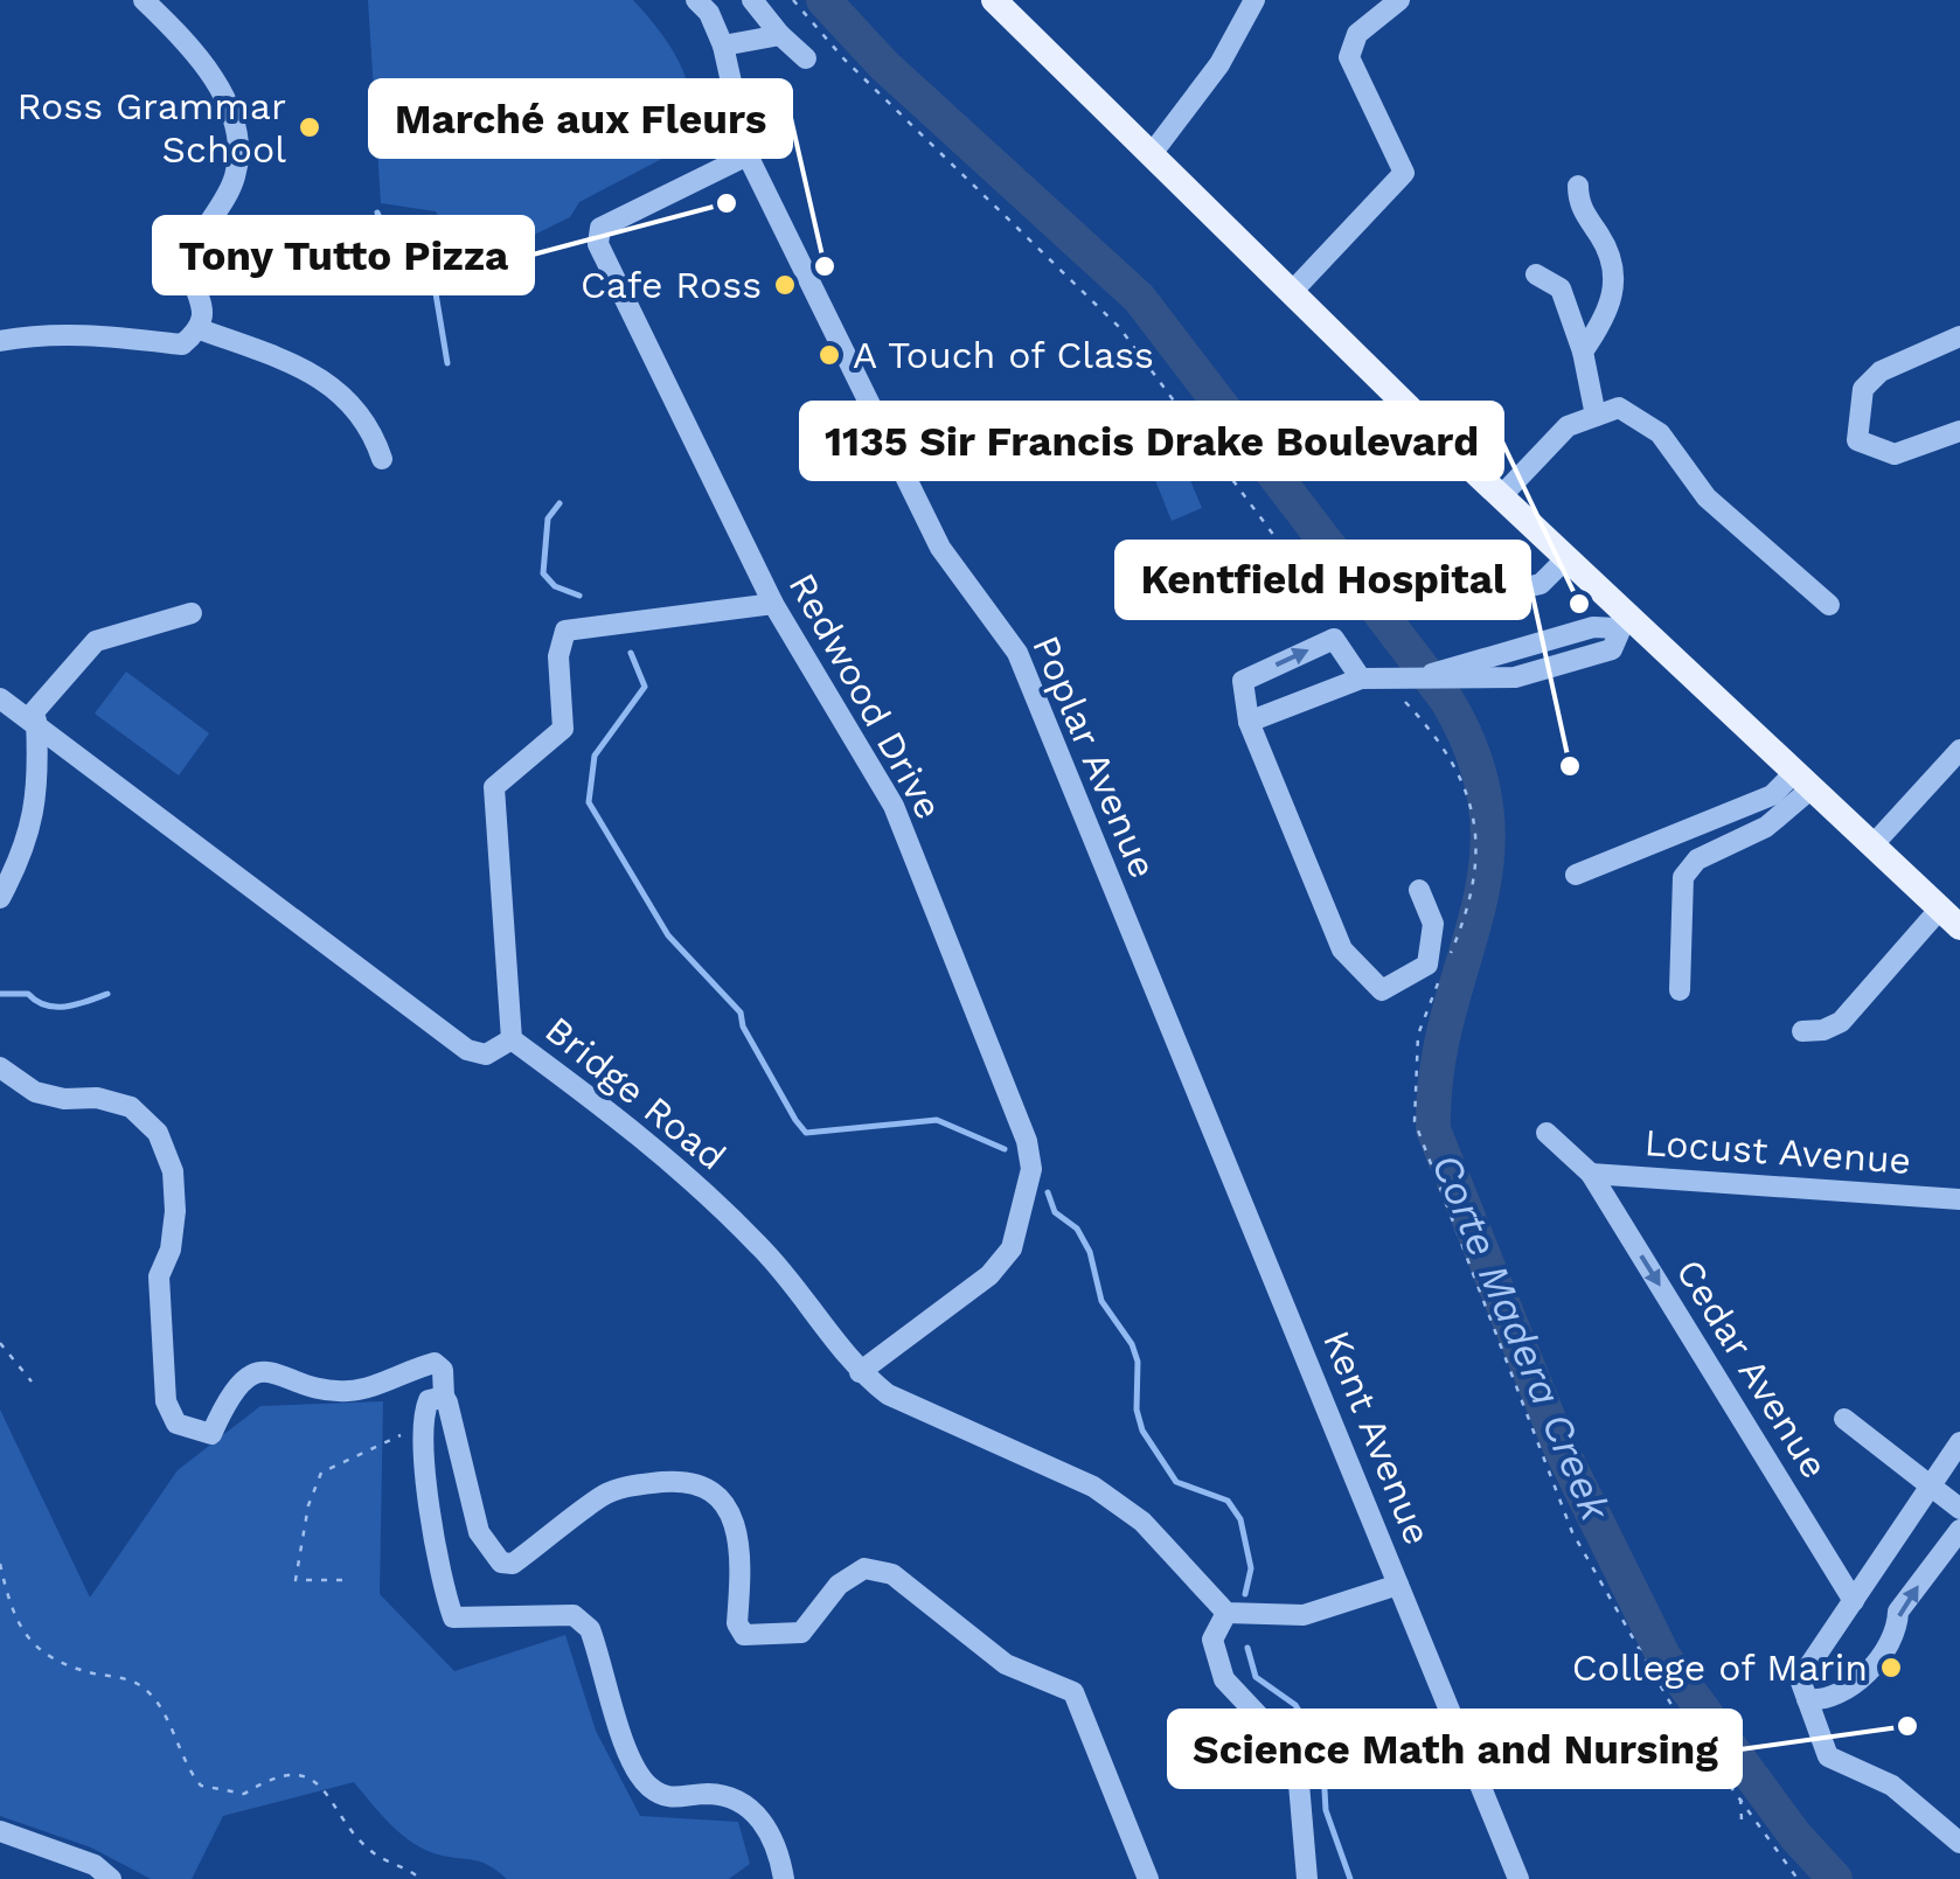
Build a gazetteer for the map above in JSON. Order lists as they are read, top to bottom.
{
  "streets": {
    "street": [
      "Redwood Drive",
      "Poplar Avenue",
      "Bridge Road",
      "Locust Avenue",
      "Cedar Avenue",
      "Kent Avenue"
    ]
  },
  "crossings": [
    ["Redwood Drive", "Poplar Avenue"],
    ["Redwood Drive", "Bridge Road"],
    ["Poplar Avenue", "Kent Avenue"],
    ["Locust Avenue", "Cedar Avenue"]
  ],
  "one_way": ["Cedar Avenue"],
  "water": ["Corte Madera Creek"],
  "places": [
    "Ross Grammar School",
    "Tony Tutto Pizza",
    "Marché aux Fleurs",
    "Cafe Ross",
    "A Touch of Class",
    "1135 Sir Francis Drake Boulevard",
    "Kentfield Hospital",
    "College of Marin",
    "Science Math and Nursing"
  ]
}
